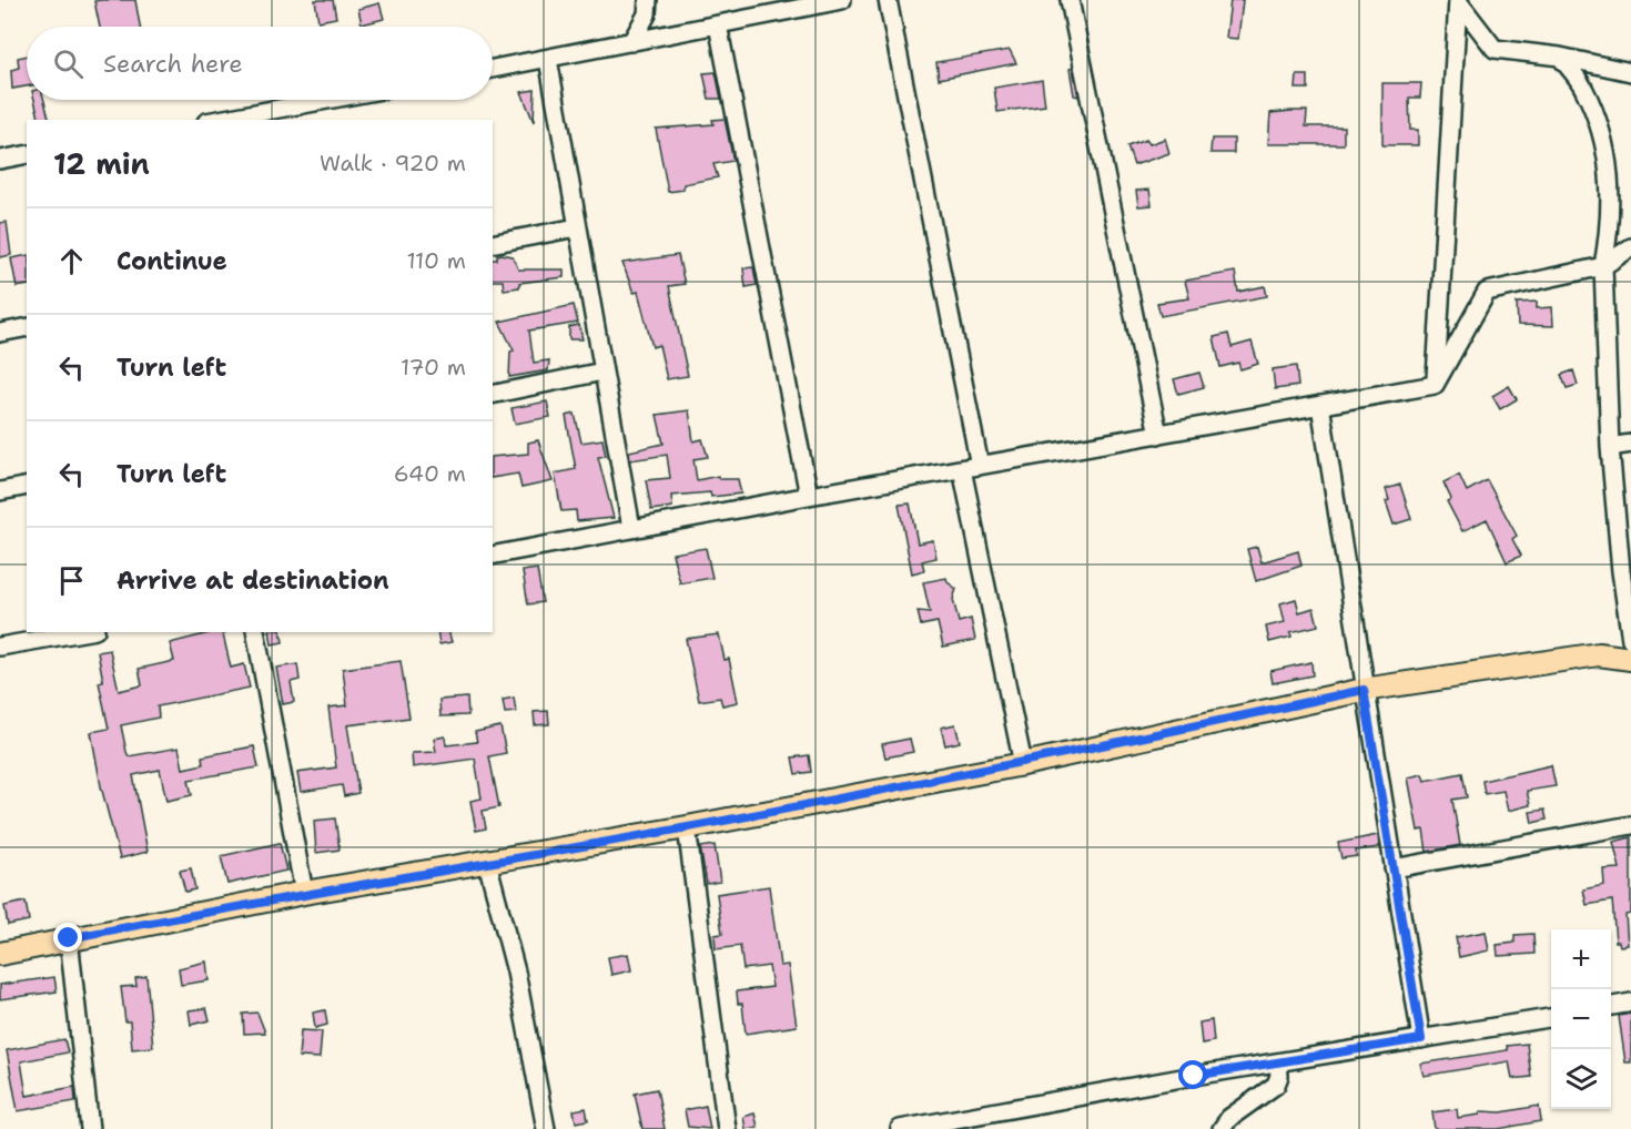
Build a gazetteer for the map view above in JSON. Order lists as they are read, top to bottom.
{
  "page": {
    "search": "Search here",
    "heading": ["12 min", "Walk · 920 m"],
    "list": [
      ["Continue", "110 m"],
      ["Turn left", "170 m"],
      ["Turn left", "640 m"],
      "Arrive at destination"
    ],
    "map_buttons": ["+", "−"]
  }
}
